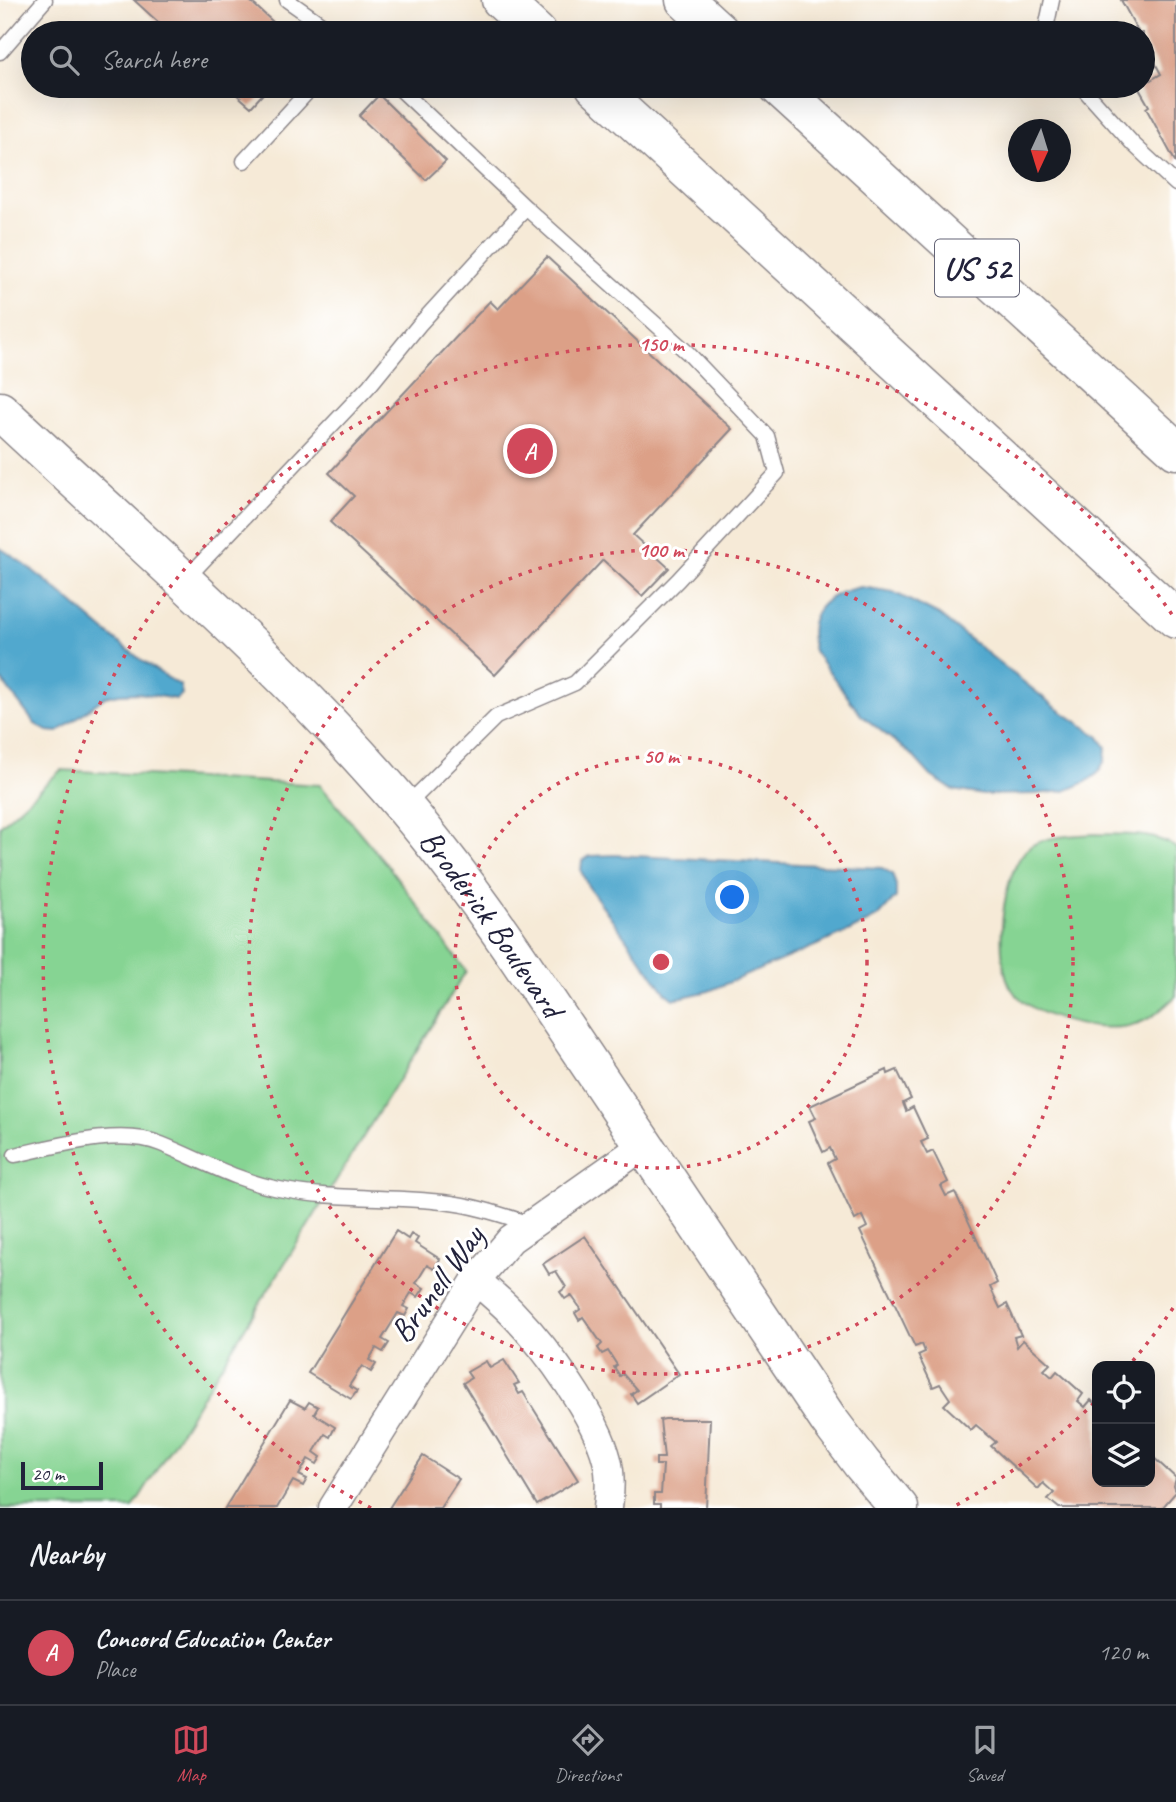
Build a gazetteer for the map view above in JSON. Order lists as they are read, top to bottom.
{
  "streets": {
    "main road": ["US 52", "Broderick Boulevard"],
    "street": ["Brunell Way"]
  },
  "crossings": [
    ["Broderick Boulevard", "Brunell Way"]
  ],
  "scale_bar": "20 m",
  "north": "bottom",
  "page": {
    "search": "Search here",
    "pins": "A",
    "scale": "20 m",
    "heading": "Nearby",
    "list": [
      {
        "mark": "A",
        "name": "Concord Education Center",
        "note": "Place",
        "value": "120 m"
      }
    ],
    "nav": ["Map", "Directions", "Saved"]
  },
  "rings": ["150 m", "100 m", "50 m"]
}
